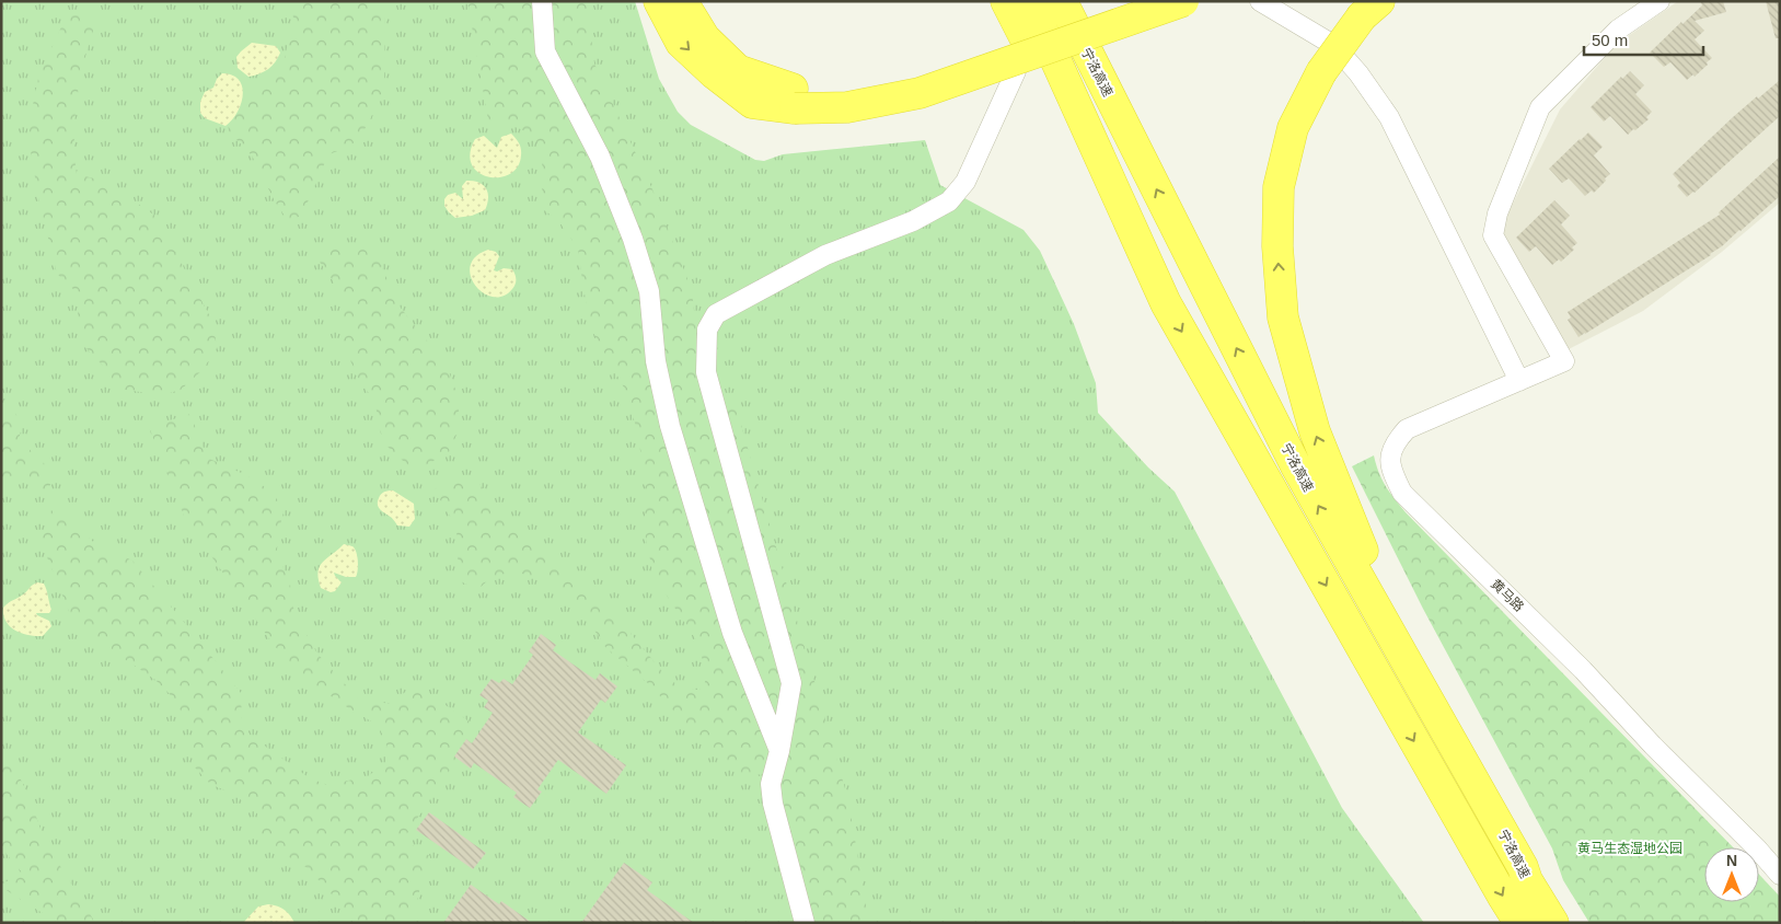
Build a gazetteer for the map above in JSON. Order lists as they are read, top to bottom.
{
  "streets": {
    "highway": ["宁洛高速"],
    "street": ["黄马路"]
  },
  "parks": ["黄马生态湿地公园"],
  "scale_bar": "50 m",
  "north": "top"
}
